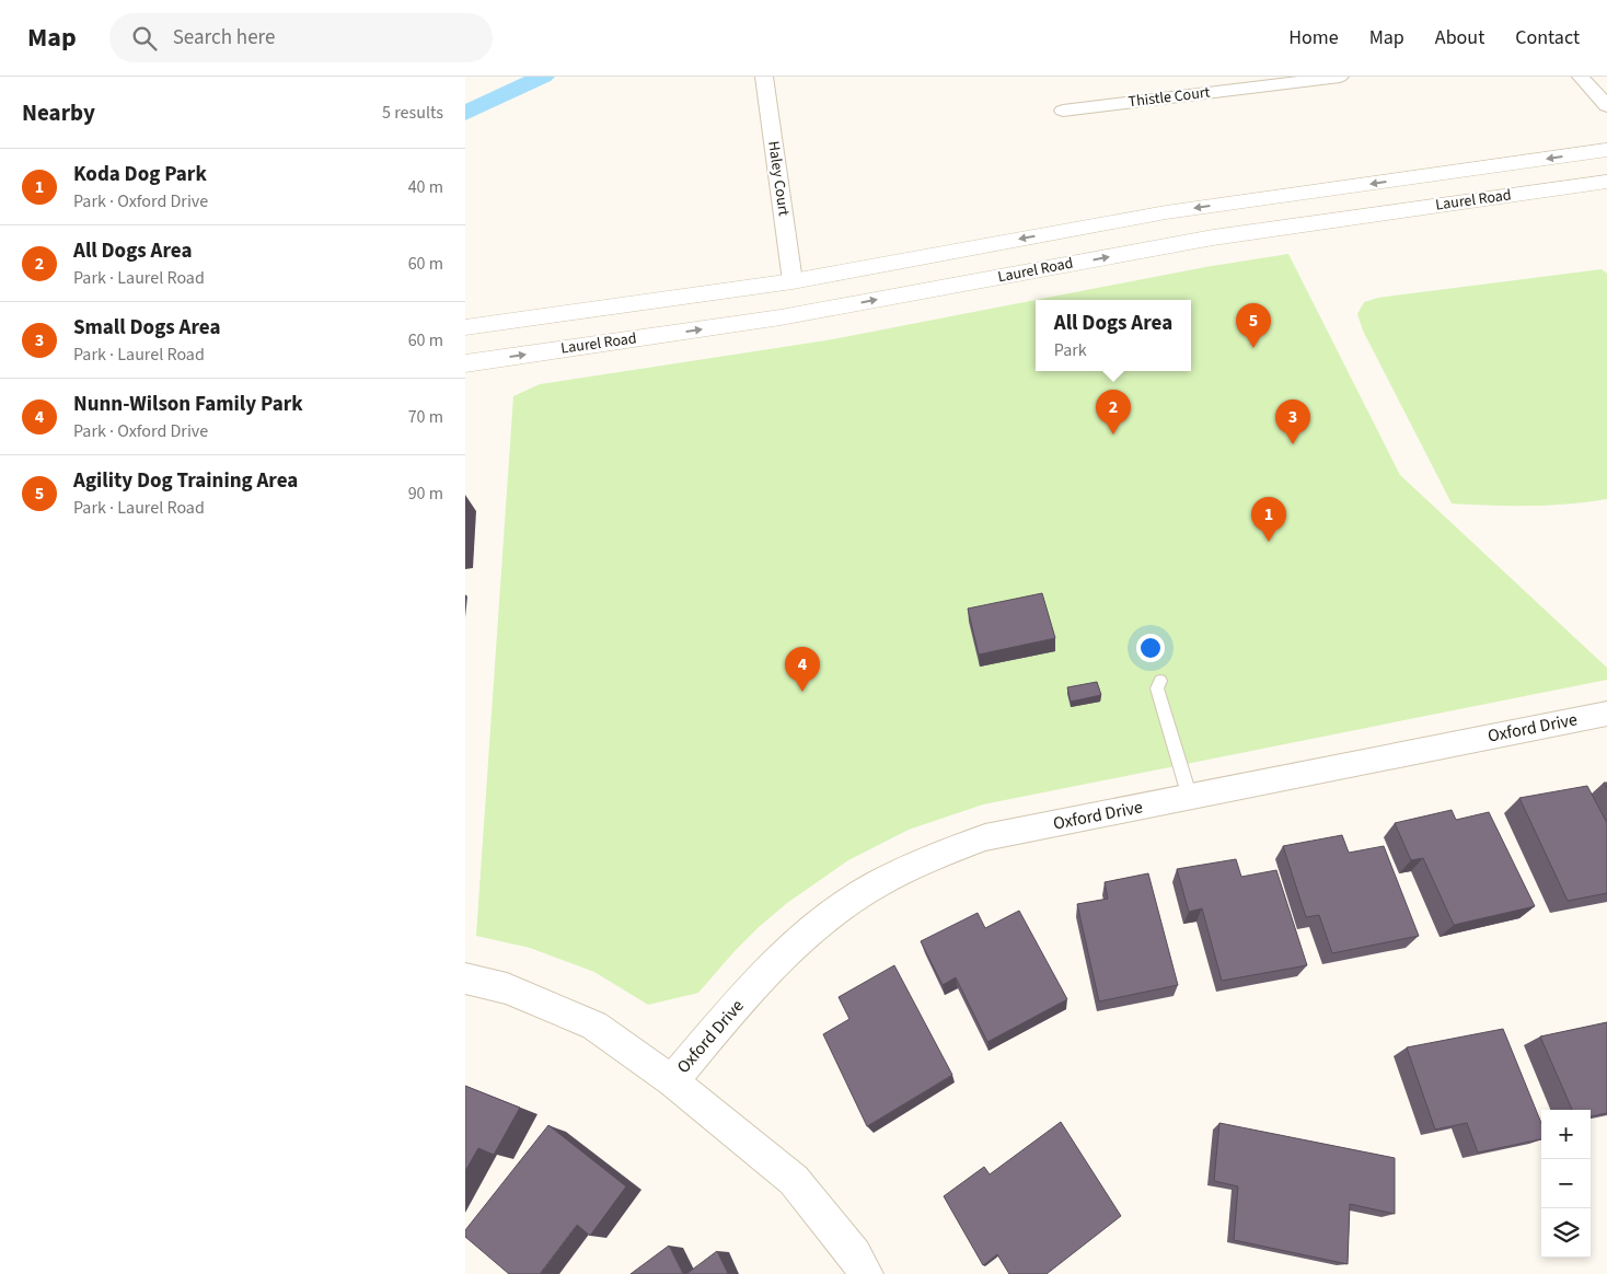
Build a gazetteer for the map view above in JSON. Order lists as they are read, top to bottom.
{
  "streets": {
    "main road": ["Laurel Road"],
    "street": ["Thistle Court", "Haley Court", "Oxford Drive"]
  },
  "crossings": [
    ["Haley Court", "Laurel Road"]
  ],
  "page": {
    "header": "Map",
    "search": "Search here",
    "nav": [
      "Home",
      "Map",
      "About",
      "Contact"
    ],
    "heading": ["Nearby", "5 results"],
    "list": [
      {
        "mark": "1",
        "name": "Koda Dog Park",
        "note": "Park · Oxford Drive",
        "value": "40 m"
      },
      {
        "mark": "2",
        "name": "All Dogs Area",
        "note": "Park · Laurel Road",
        "value": "60 m"
      },
      {
        "mark": "3",
        "name": "Small Dogs Area",
        "note": "Park · Laurel Road",
        "value": "60 m"
      },
      {
        "mark": "4",
        "name": "Nunn-Wilson Family Park",
        "note": "Park · Oxford Drive",
        "value": "70 m"
      },
      {
        "mark": "5",
        "name": "Agility Dog Training Area",
        "note": "Park · Laurel Road",
        "value": "90 m"
      }
    ],
    "popup": ["All Dogs Area", "Park"],
    "pins": [
      "5",
      "2",
      "3",
      "1",
      "4"
    ],
    "map_buttons": ["+", "−"]
  }
}
